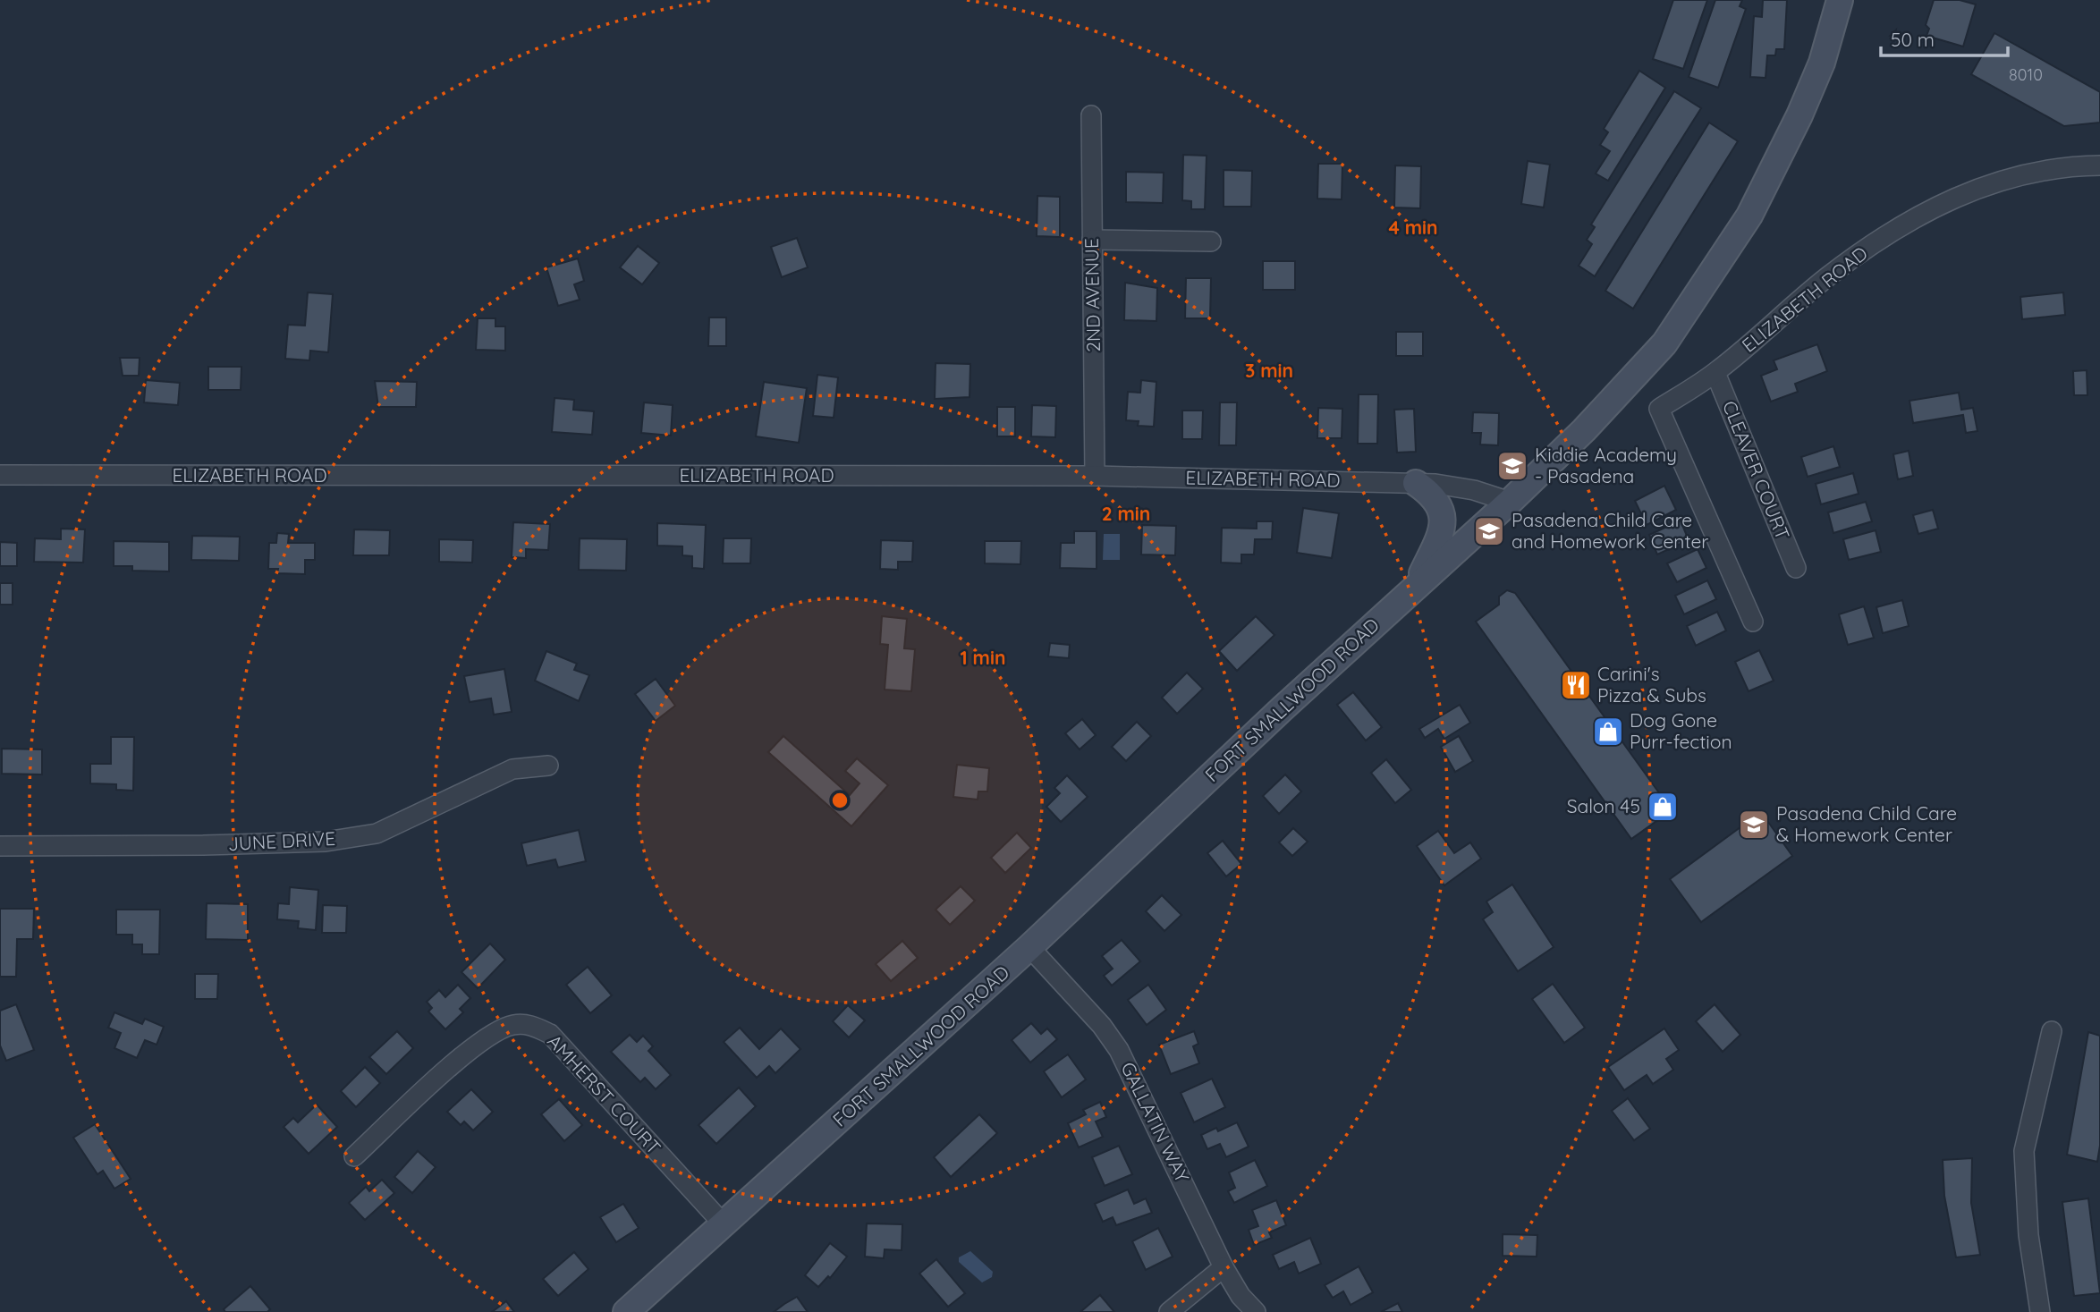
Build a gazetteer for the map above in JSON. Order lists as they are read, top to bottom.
{
  "streets": {
    "main road": ["FORT SMALLWOOD ROAD"],
    "street": [
      "2ND AVENUE",
      "ELIZABETH ROAD",
      "CLEAVER COURT",
      "JUNE DRIVE",
      "AMHERST COURT",
      "GALLATIN WAY"
    ]
  },
  "crossings": [
    ["2ND AVENUE", "ELIZABETH ROAD"],
    ["ELIZABETH ROAD", "CLEAVER COURT"],
    ["ELIZABETH ROAD", "FORT SMALLWOOD ROAD"],
    ["FORT SMALLWOOD ROAD", "AMHERST COURT"],
    ["FORT SMALLWOOD ROAD", "GALLATIN WAY"]
  ],
  "places": {
    "school or university": ["Kiddie Academy - Pasadena", "Pasadena Child Care and Homework Center", "Pasadena Child Care & Homework Center"],
    "restaurant": ["Carini's Pizza & Subs"],
    "shop": ["Dog Gone Purr-fection", "Salon 45"]
  },
  "house_numbers": ["8010"],
  "scale_bar": "50 m",
  "rings": [
    "4 min",
    "3 min",
    "2 min",
    "1 min"
  ]
}
